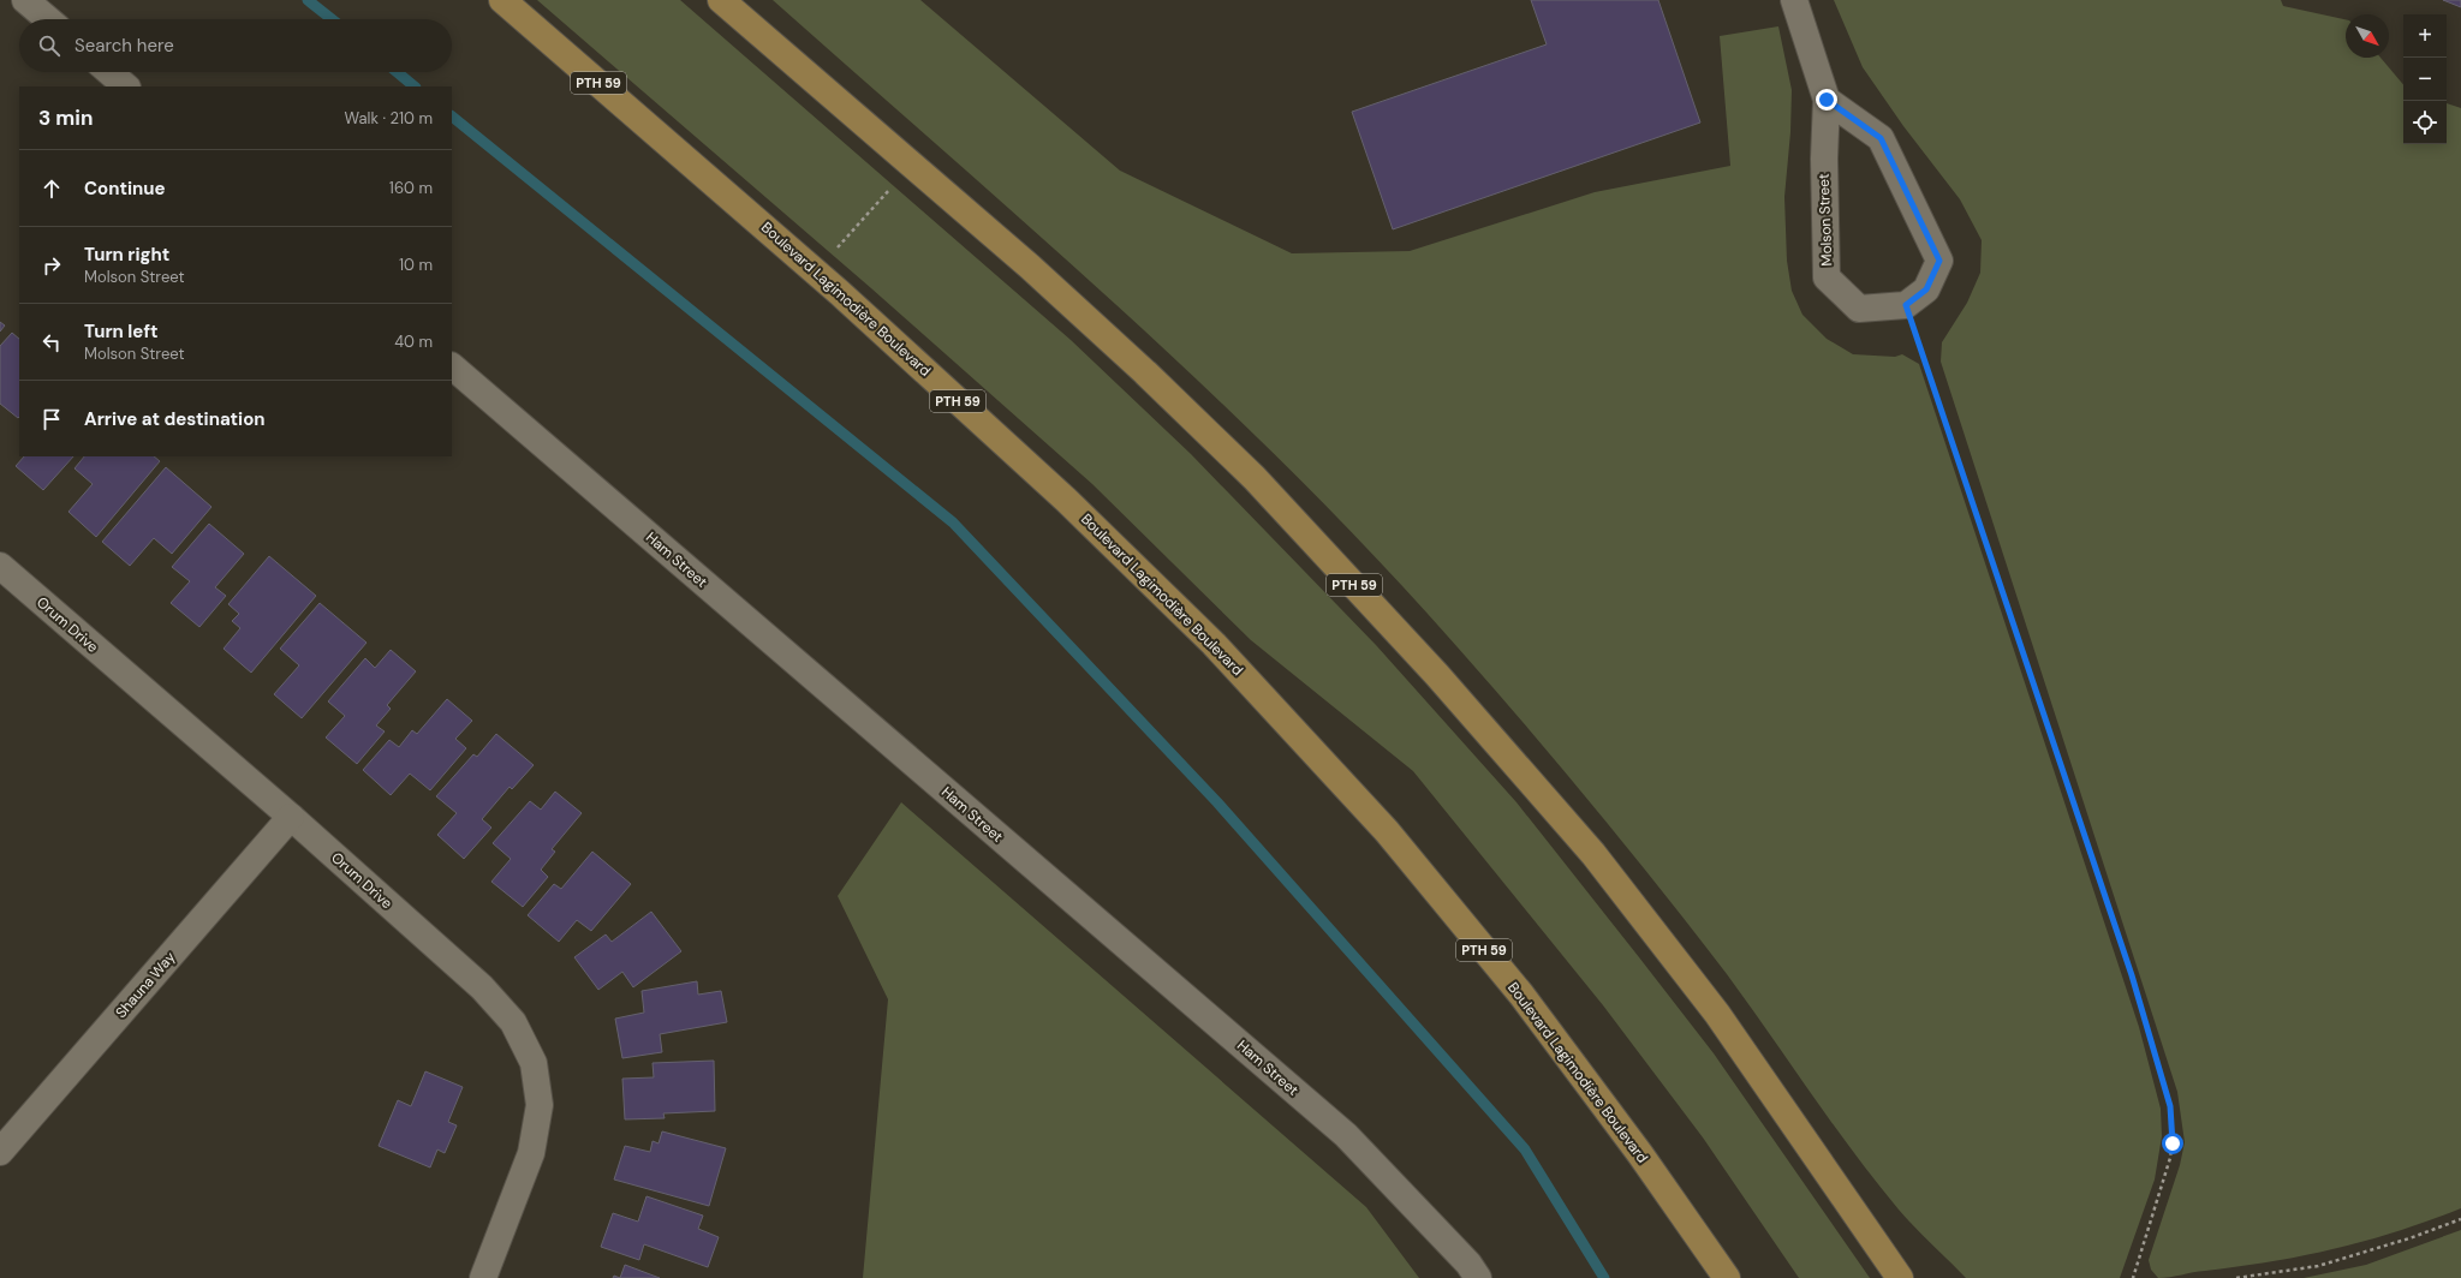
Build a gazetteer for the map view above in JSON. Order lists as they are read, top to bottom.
{
  "streets": {
    "main road": ["PTH 59", "Boulevard Lagimodière Boulevard"],
    "street": [
      "Molson Street",
      "Ham Street",
      "Orum Drive",
      "Shauna Way"
    ]
  },
  "crossings": [
    ["Orum Drive", "Shauna Way"]
  ],
  "north": "bottom right",
  "page": {
    "map_buttons": ["+", "−"],
    "search": "Search here",
    "heading": ["3 min", "Walk · 210 m"],
    "list": [
      ["Continue", "160 m"],
      ["Turn right", "Molson Street", "10 m"],
      ["Turn left", "Molson Street", "40 m"],
      "Arrive at destination"
    ]
  }
}
